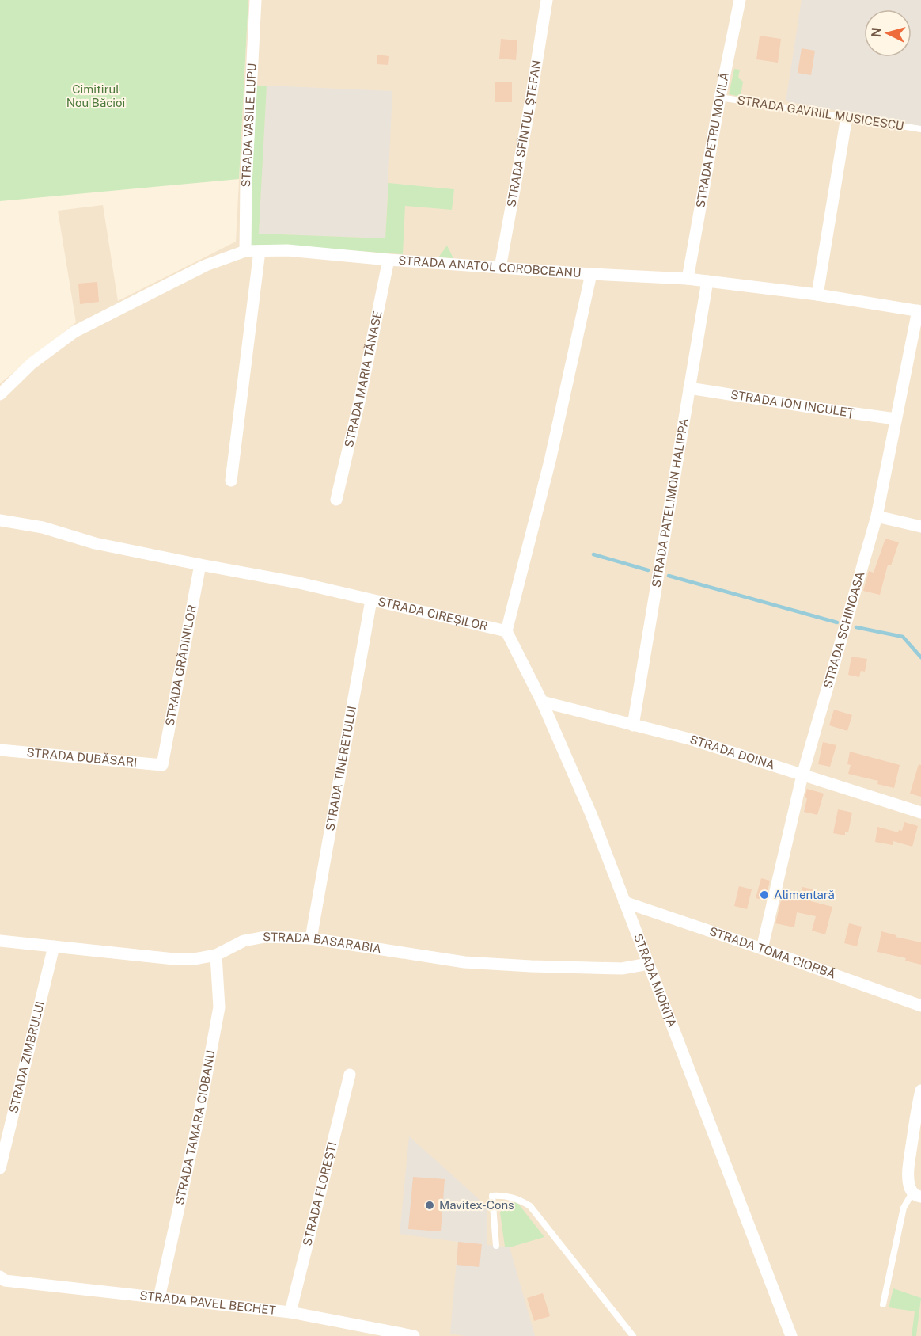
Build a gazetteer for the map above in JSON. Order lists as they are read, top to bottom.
{
  "streets": {
    "street": [
      "STRADA VASILE LUPU",
      "STRADA SFÎNTUL ȘTEFAN",
      "STRADA PETRU MOVILĂ",
      "STRADA ANATOL COROBCEANU",
      "STRADA MARIA TĂNASE",
      "STRADA ION INCULEȚ",
      "STRADA PATELIMON HALIPPA",
      "STRADA CIREȘILOR",
      "STRADA SCHINOASA",
      "STRADA GRĂDINILOR",
      "STRADA DOINA",
      "STRADA DUBĂSARI",
      "STRADA TINERETULUI",
      "STRADA BASARABIA",
      "STRADA TOMA CIORBĂ",
      "STRADA MIORIȚA",
      "STRADA ZIMBRULUI",
      "STRADA TAMARA CIOBANU",
      "STRADA FLOREȘTI",
      "STRADA PAVEL BECHET"
    ],
    "lane": ["STRADA GAVRIIL MUSICESCU"]
  },
  "crossings": [
    ["STRADA GAVRIIL MUSICESCU", "STRADA PETRU MOVILĂ"],
    ["STRADA VASILE LUPU", "STRADA ANATOL COROBCEANU"],
    ["STRADA SFÎNTUL ȘTEFAN", "STRADA ANATOL COROBCEANU"],
    ["STRADA PETRU MOVILĂ", "STRADA ANATOL COROBCEANU"],
    ["STRADA ANATOL COROBCEANU", "STRADA MARIA TĂNASE"],
    ["STRADA ANATOL COROBCEANU", "STRADA PATELIMON HALIPPA"],
    ["STRADA ANATOL COROBCEANU", "STRADA SCHINOASA"],
    ["STRADA ION INCULEȚ", "STRADA PATELIMON HALIPPA"],
    ["STRADA ION INCULEȚ", "STRADA SCHINOASA"],
    ["STRADA PATELIMON HALIPPA", "STRADA DOINA"],
    ["STRADA CIREȘILOR", "STRADA GRĂDINILOR"],
    ["STRADA CIREȘILOR", "STRADA TINERETULUI"],
    ["STRADA CIREȘILOR", "STRADA MIORIȚA"],
    ["STRADA SCHINOASA", "STRADA DOINA"],
    ["STRADA SCHINOASA", "STRADA TOMA CIORBĂ"],
    ["STRADA GRĂDINILOR", "STRADA DUBĂSARI"],
    ["STRADA DOINA", "STRADA MIORIȚA"],
    ["STRADA TINERETULUI", "STRADA BASARABIA"],
    ["STRADA BASARABIA", "STRADA MIORIȚA"],
    ["STRADA BASARABIA", "STRADA ZIMBRULUI"],
    ["STRADA BASARABIA", "STRADA TAMARA CIOBANU"],
    ["STRADA TOMA CIORBĂ", "STRADA MIORIȚA"],
    ["STRADA TAMARA CIOBANU", "STRADA PAVEL BECHET"],
    ["STRADA FLOREȘTI", "STRADA PAVEL BECHET"]
  ],
  "parks": ["Cimitirul Nou Băcioi"],
  "places": ["Alimentară", "Mavitex-Cons"],
  "north": "left"
}
